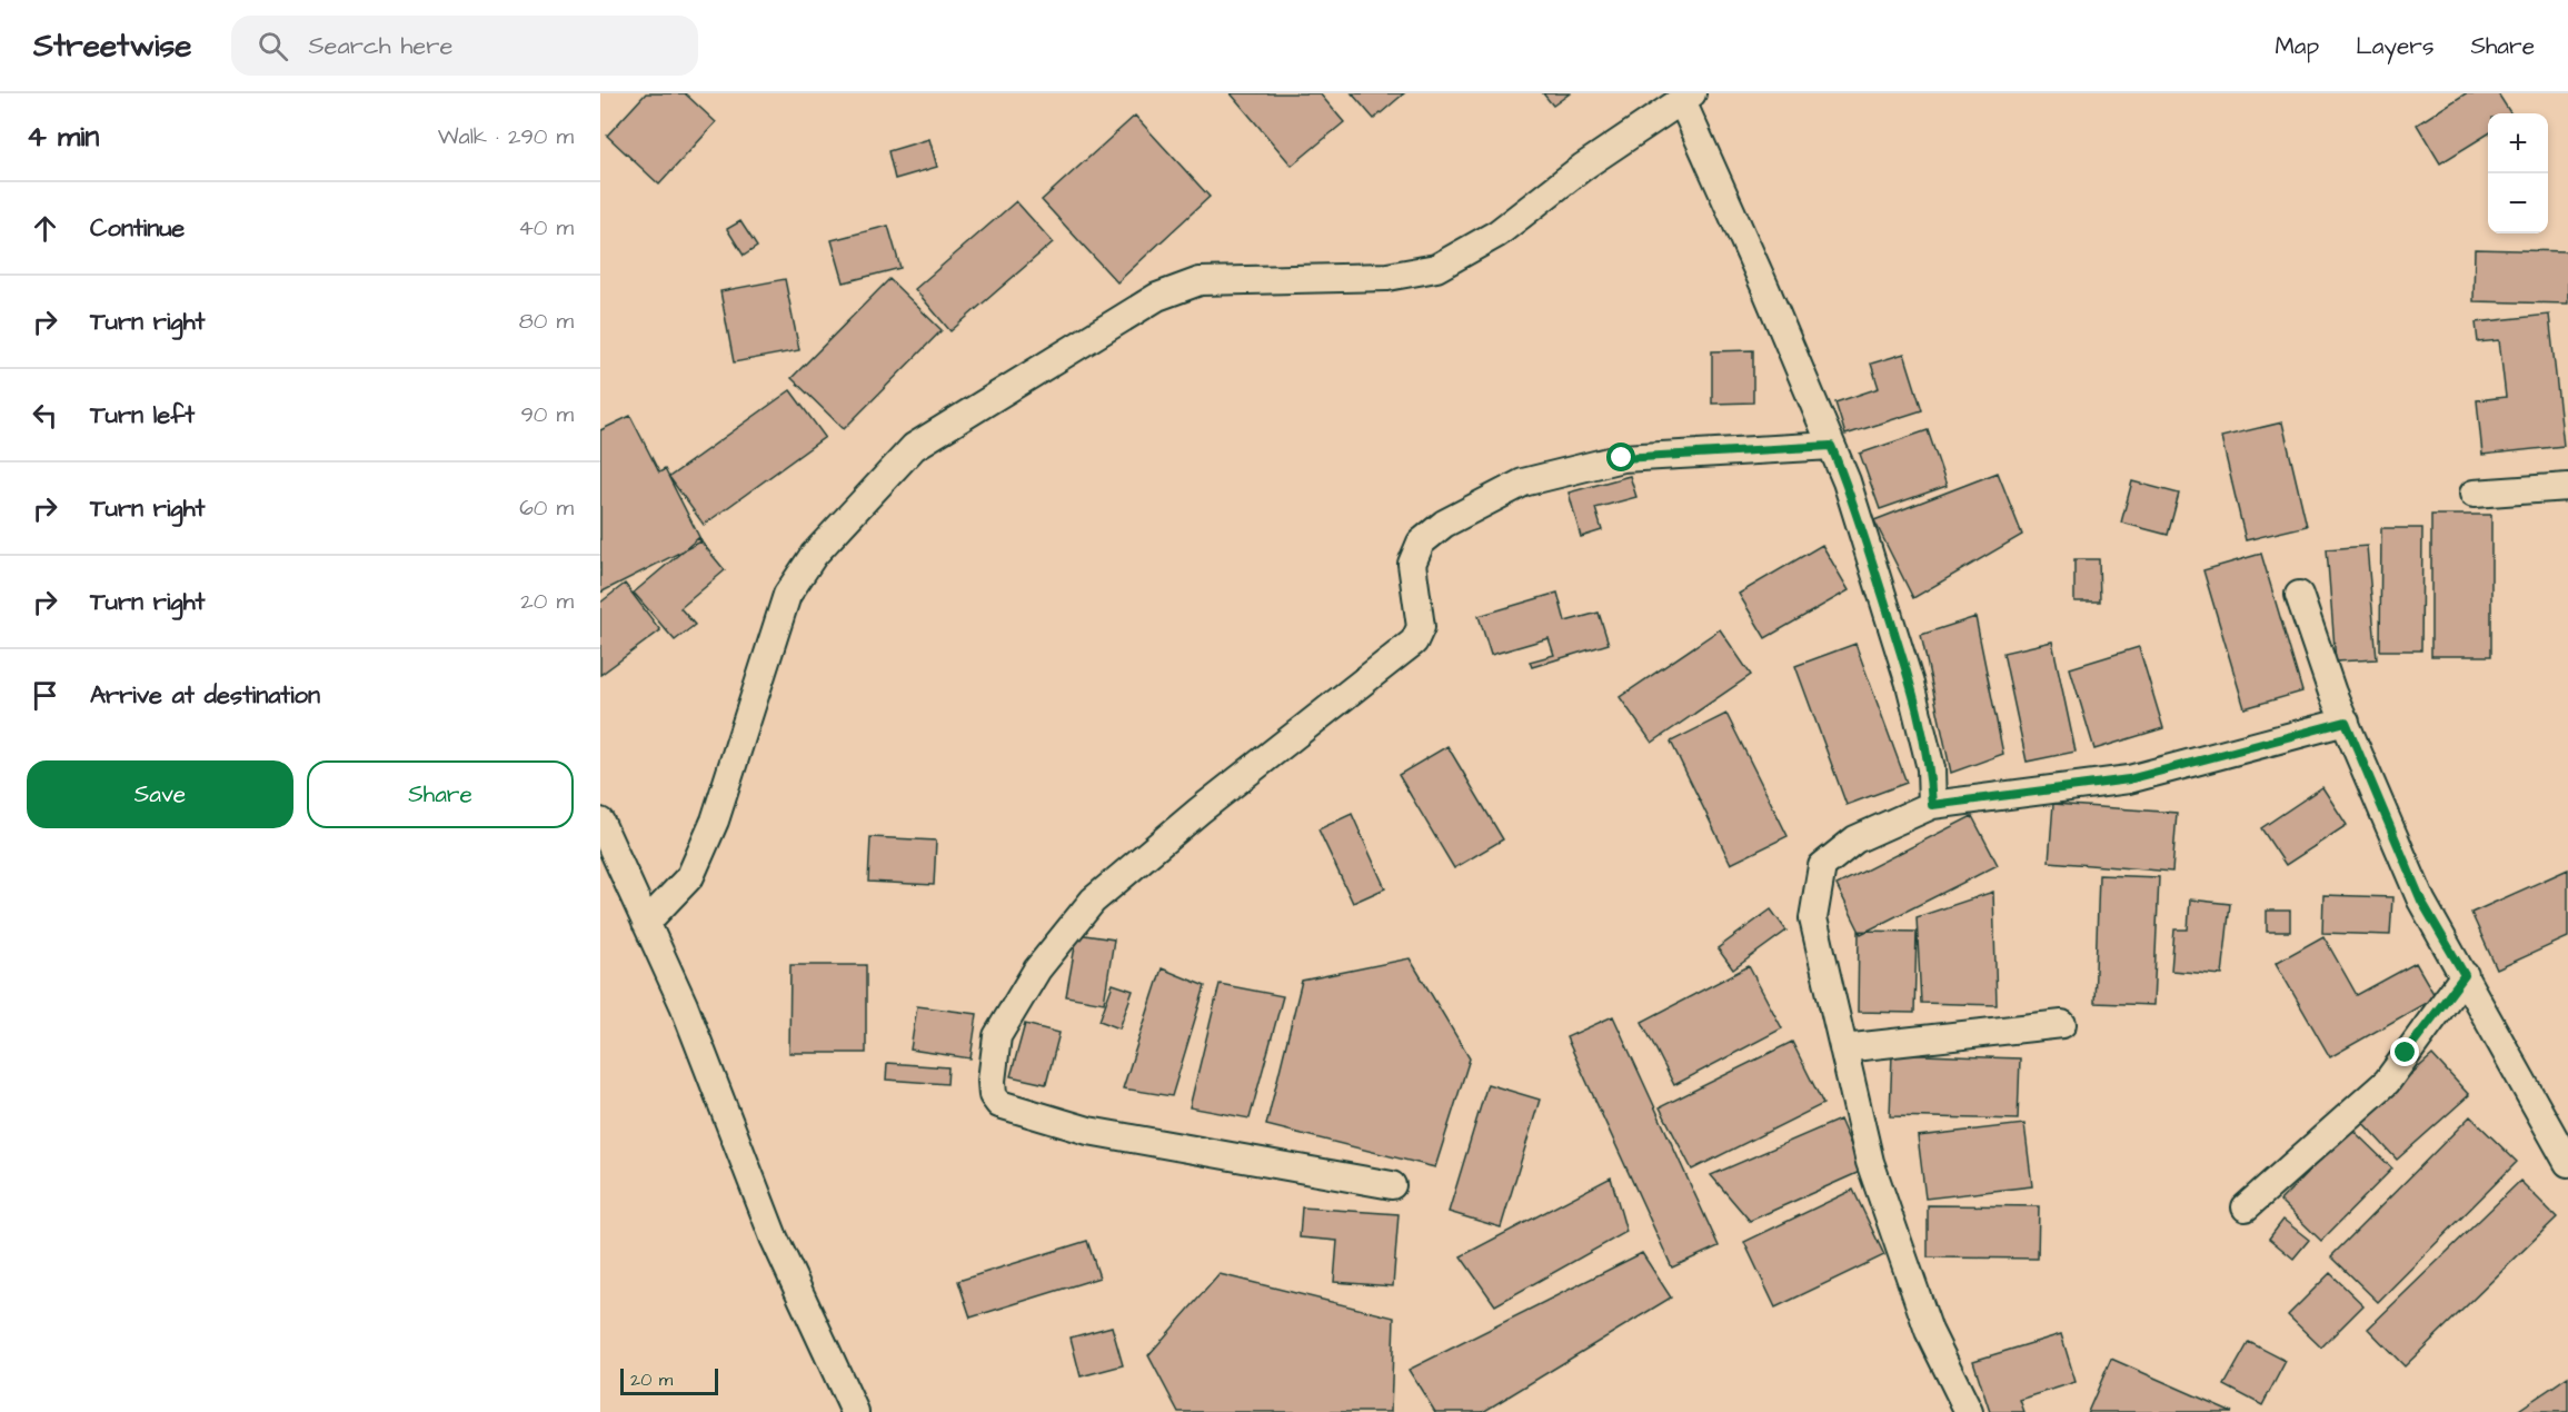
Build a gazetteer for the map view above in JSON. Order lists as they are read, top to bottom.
{
  "scale_bar": "20 m",
  "page": {
    "header": "Streetwise",
    "search": "Search here",
    "nav": ["Map", "Layers", "Share"],
    "heading": ["4 min", "Walk · 290 m"],
    "map_buttons": ["+", "−"],
    "list": [
      ["Continue", "40 m"],
      ["Turn right", "80 m"],
      ["Turn left", "90 m"],
      ["Turn right", "60 m"],
      ["Turn right", "20 m"],
      "Arrive at destination"
    ],
    "buttons": ["Save", "Share"],
    "scale": "20 m"
  }
}
